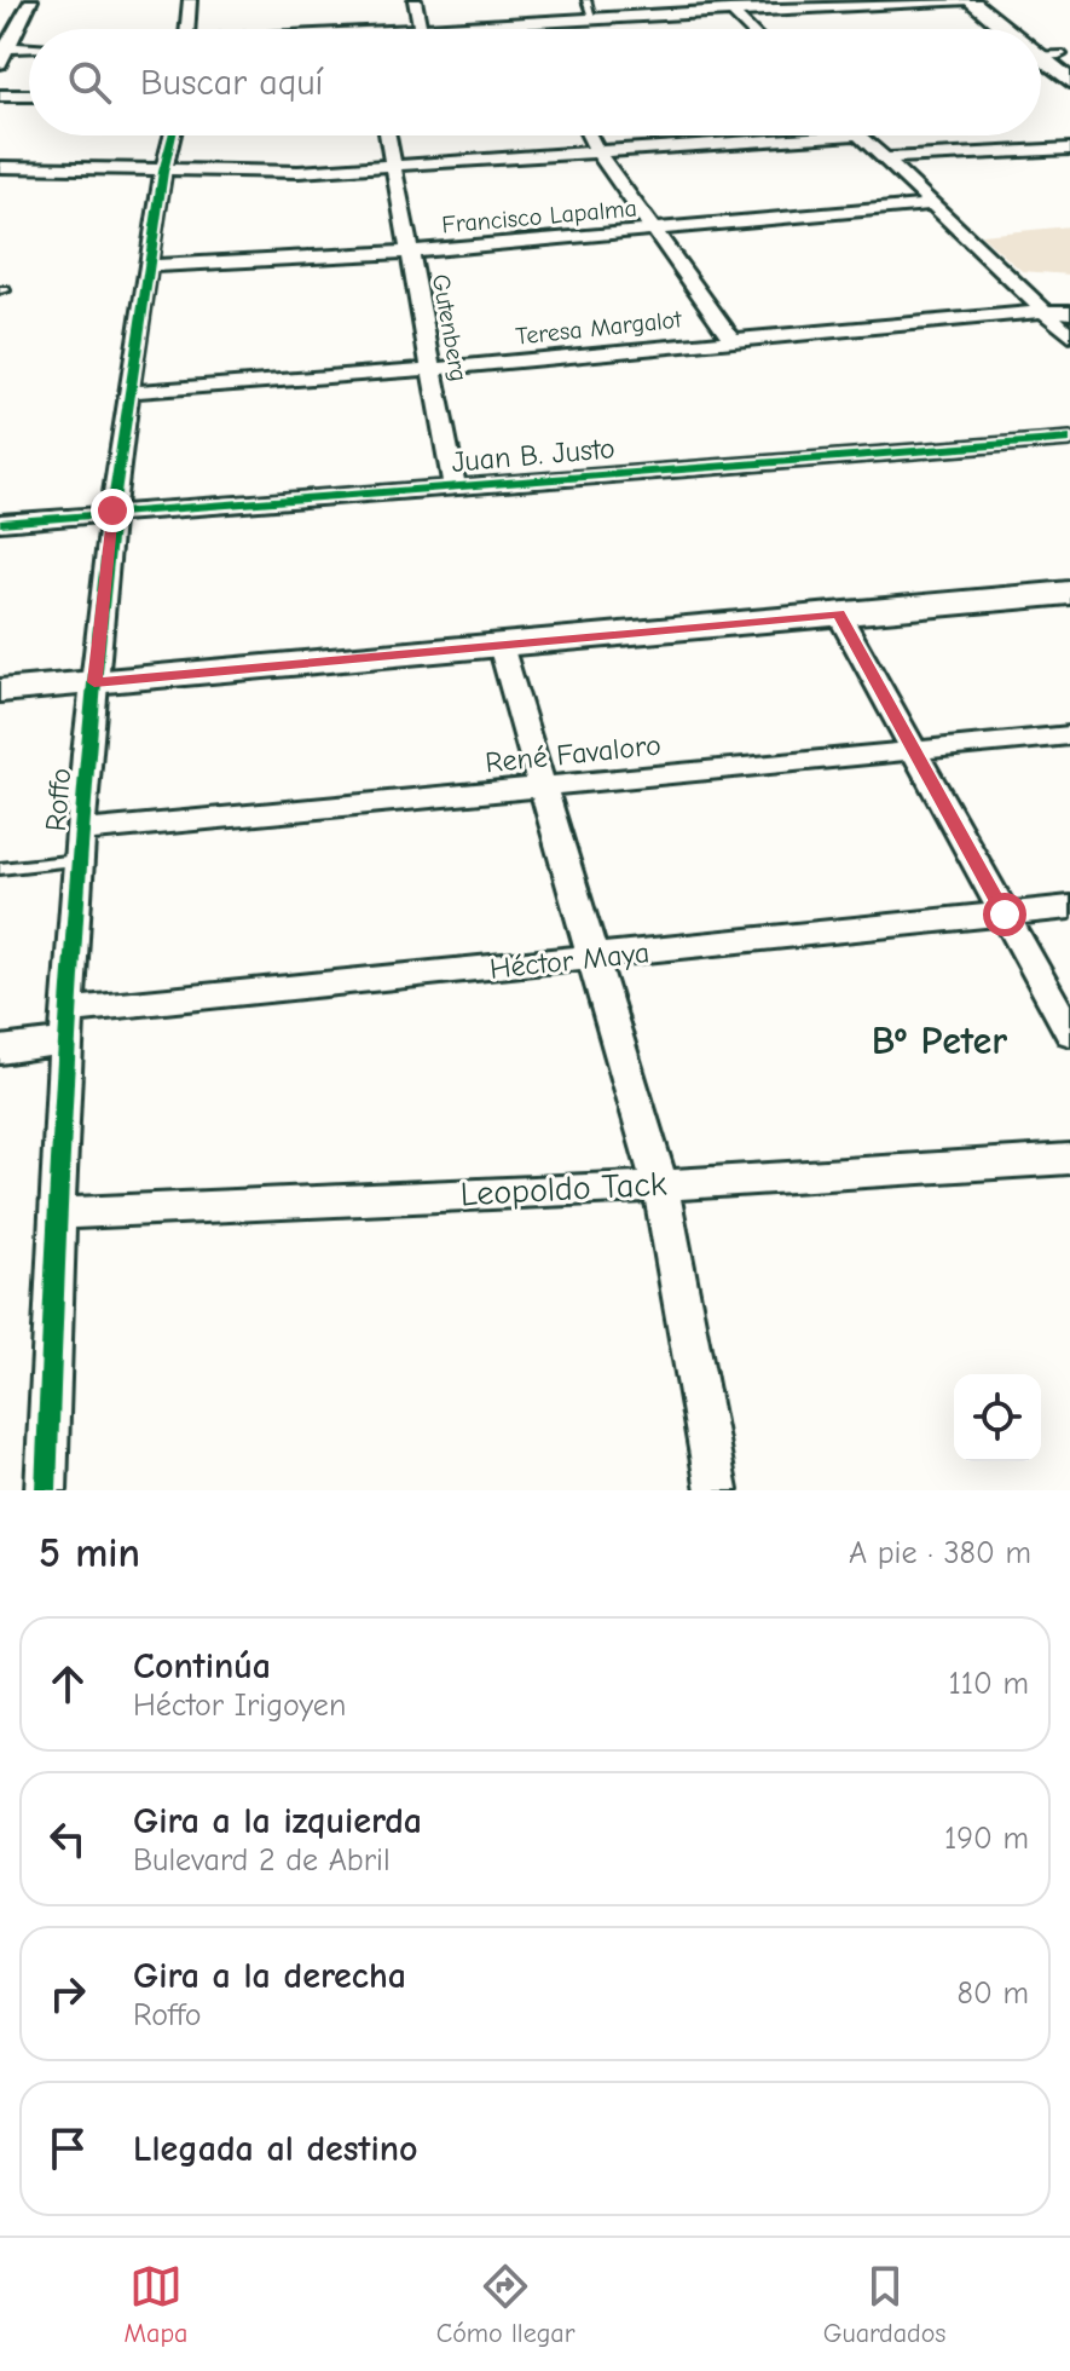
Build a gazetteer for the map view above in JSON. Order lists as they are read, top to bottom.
{
  "streets": {
    "street": [
      "Francisco Lapalma",
      "Gutenberg",
      "Teresa Margalot",
      "Juan B. Justo",
      "René Favaloro",
      "Roffo",
      "Héctor Maya",
      "Leopoldo Tack"
    ]
  },
  "crossings": [
    ["Francisco Lapalma", "Gutenberg"],
    ["Francisco Lapalma", "Roffo"],
    ["Gutenberg", "Teresa Margalot"],
    ["Gutenberg", "Juan B. Justo"],
    ["Teresa Margalot", "Roffo"],
    ["Juan B. Justo", "Roffo"],
    ["René Favaloro", "Roffo"],
    ["Roffo", "Héctor Maya"],
    ["Roffo", "Leopoldo Tack"]
  ],
  "districts": ["Bº Peter"],
  "page": {
    "search": "Buscar aquí",
    "heading": ["5 min", "A pie · 380 m"],
    "list": [
      ["Continúa", "Héctor Irigoyen", "110 m"],
      ["Gira a la izquierda", "Bulevard 2 de Abril", "190 m"],
      ["Gira a la derecha", "Roffo", "80 m"],
      "Llegada al destino"
    ],
    "nav": ["Mapa", "Cómo llegar", "Guardados"]
  }
}
